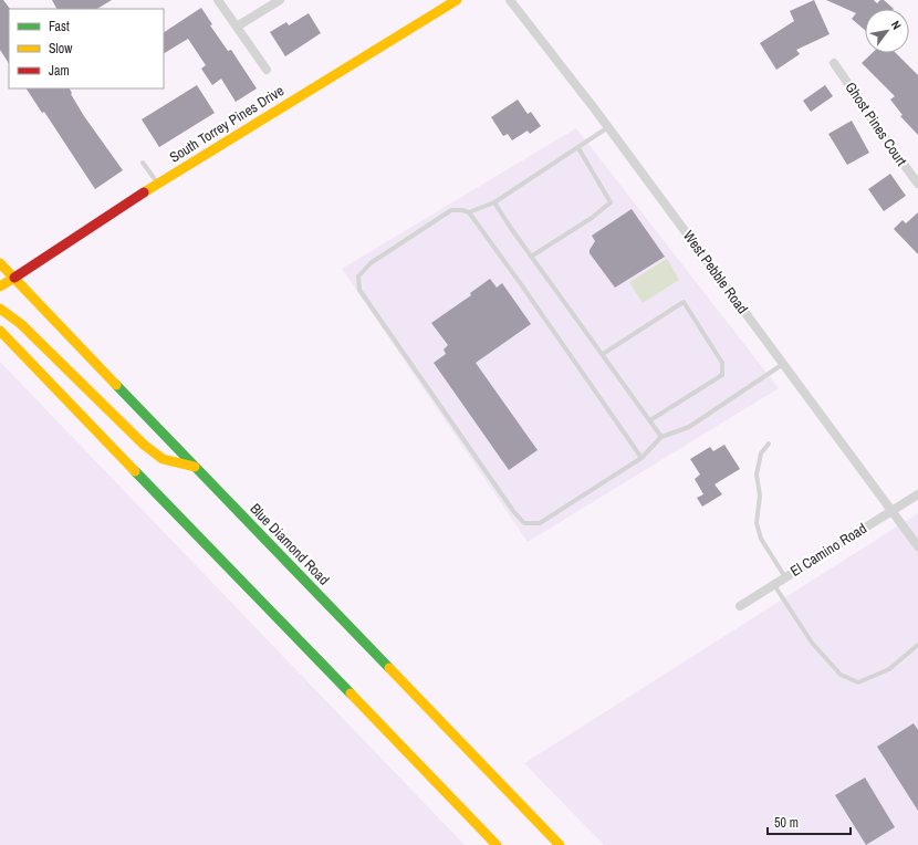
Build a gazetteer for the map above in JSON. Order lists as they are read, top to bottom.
{
  "streets": {
    "main road": ["South Torrey Pines Drive", "Blue Diamond Road"],
    "street": ["Ghost Pines Court", "West Pebble Road", "El Camino Road"]
  },
  "crossings": [
    ["South Torrey Pines Drive", "Blue Diamond Road"],
    ["West Pebble Road", "El Camino Road"]
  ],
  "legend": ["Fast", "Slow", "Jam"],
  "scale_bar": "50 m",
  "north": "top right"
}
